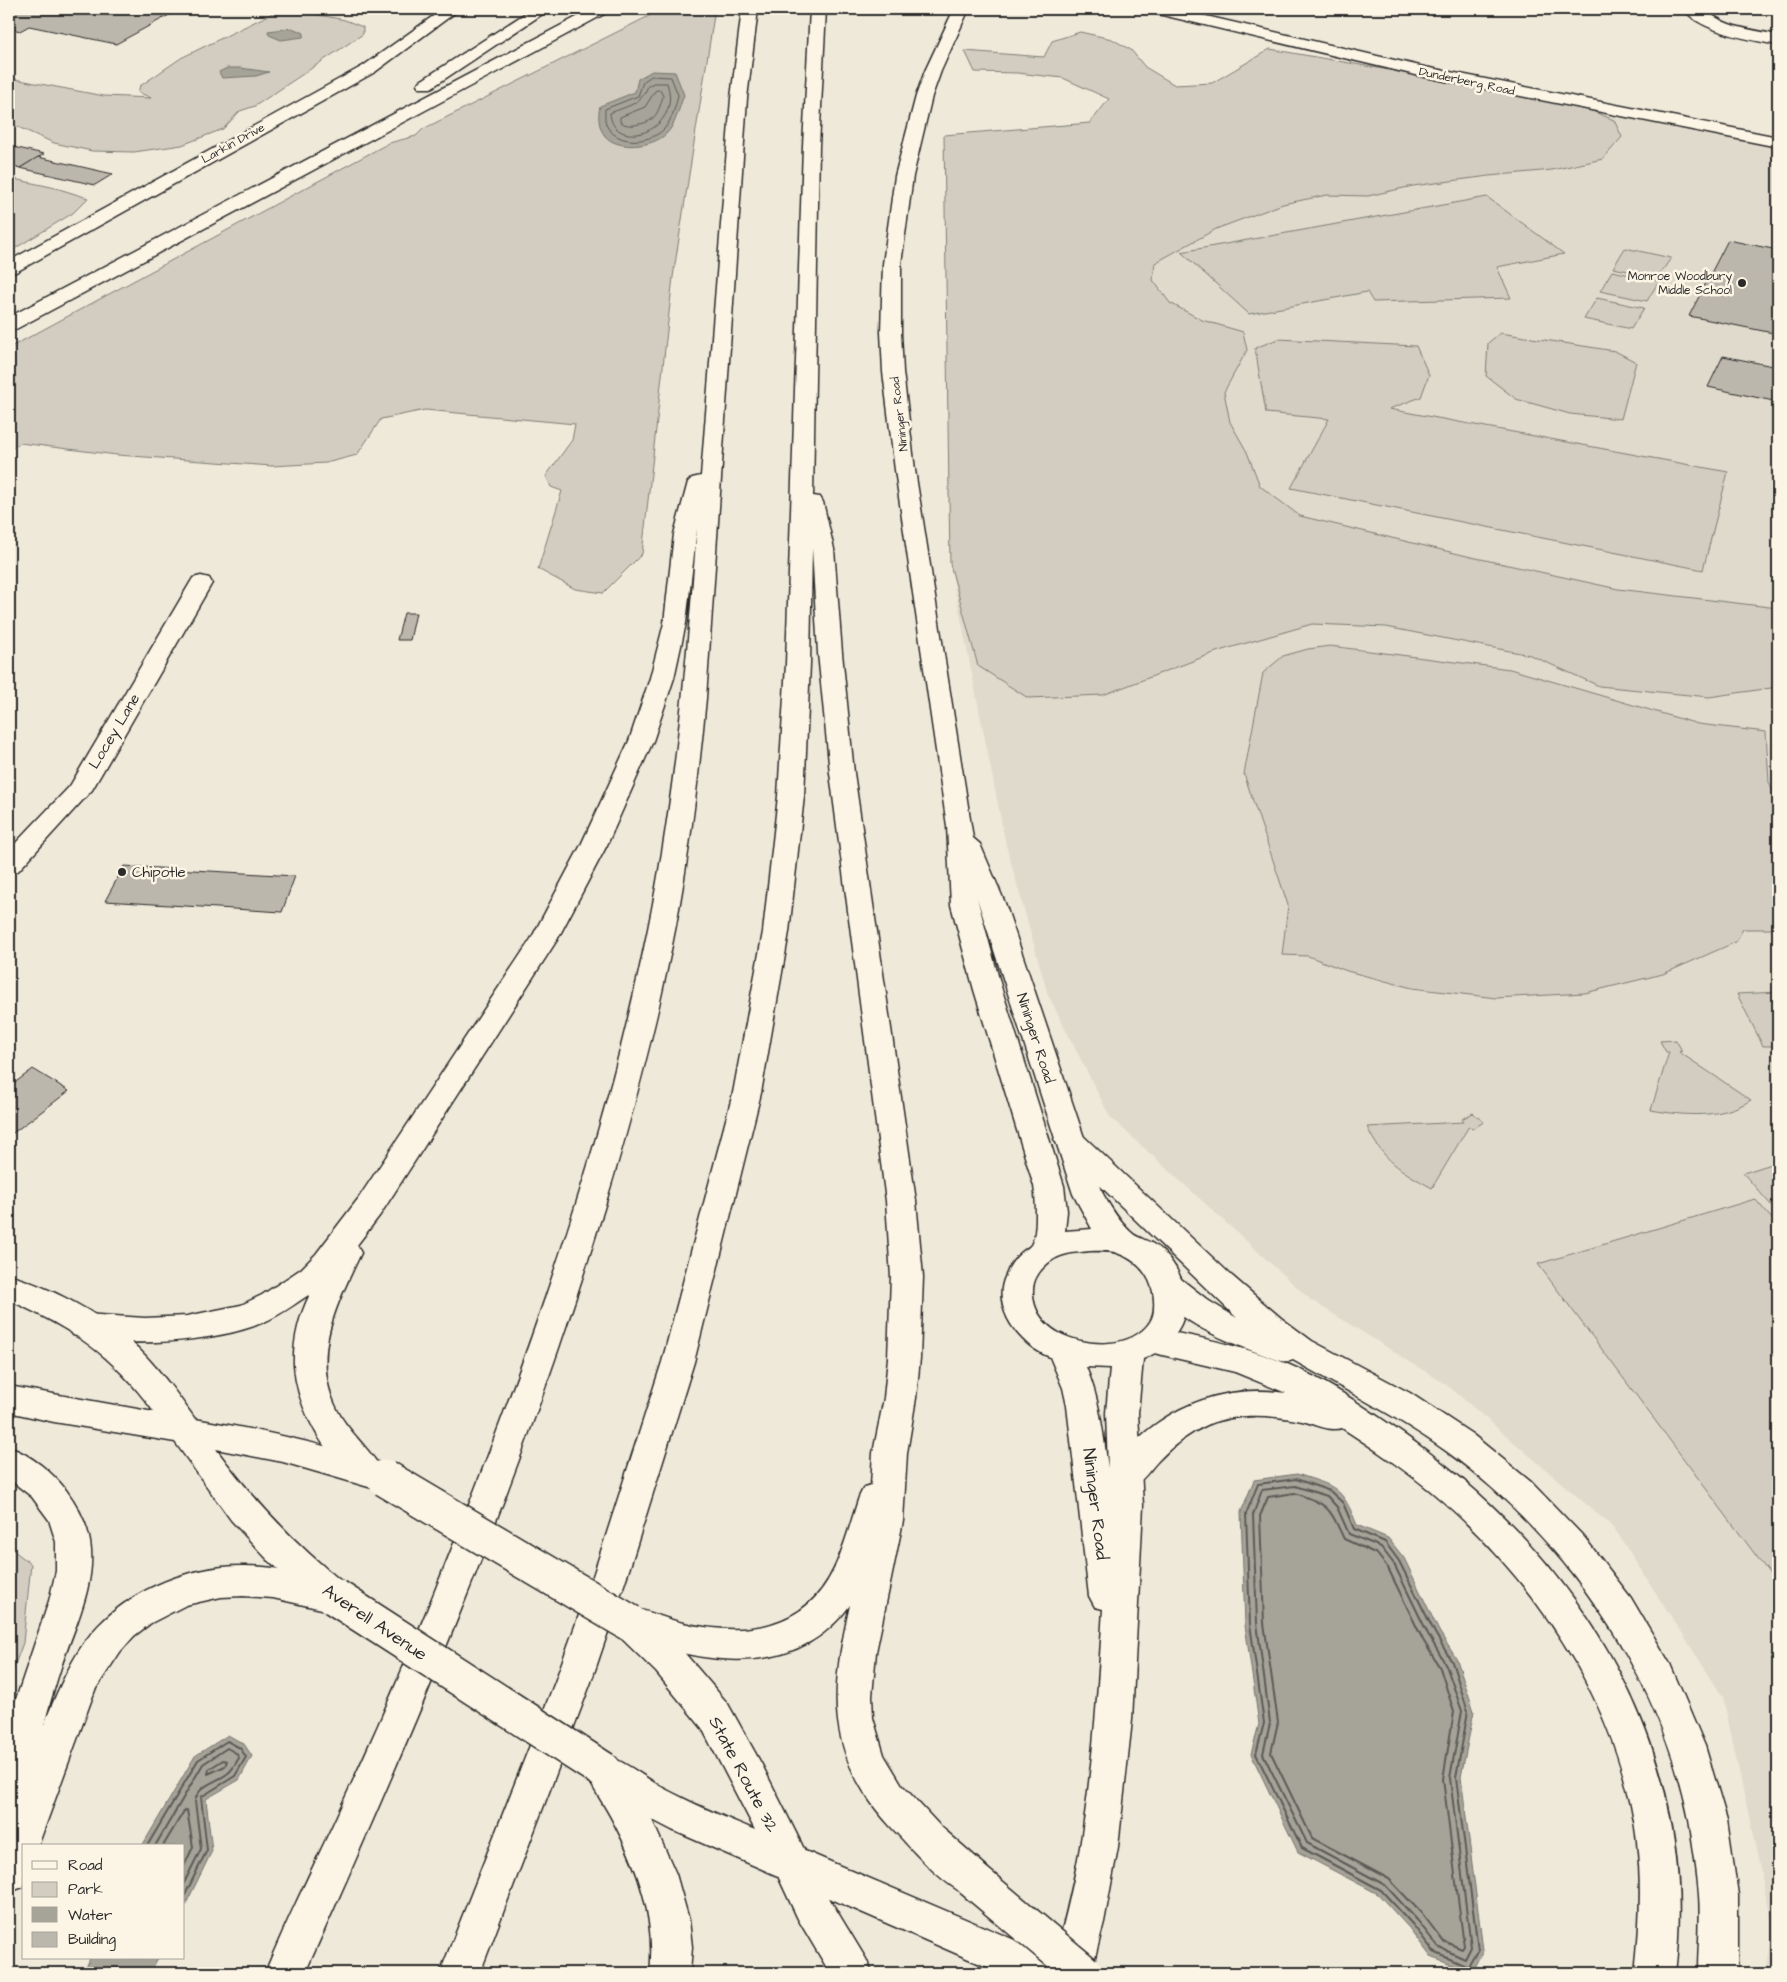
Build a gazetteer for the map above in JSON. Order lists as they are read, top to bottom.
{
  "streets": {
    "main road": [
      "Dunderberg Road",
      "Larkin Drive",
      "Nininger Road",
      "Locey Lane",
      "Averell Avenue",
      "State Route 32"
    ]
  },
  "crossings": [
    ["Averell Avenue", "State Route 32"]
  ],
  "places": ["Monroe Woodbury Middle School", "Chipotle"],
  "legend": [
    "Road",
    "Park",
    "Water",
    "Building"
  ]
}
